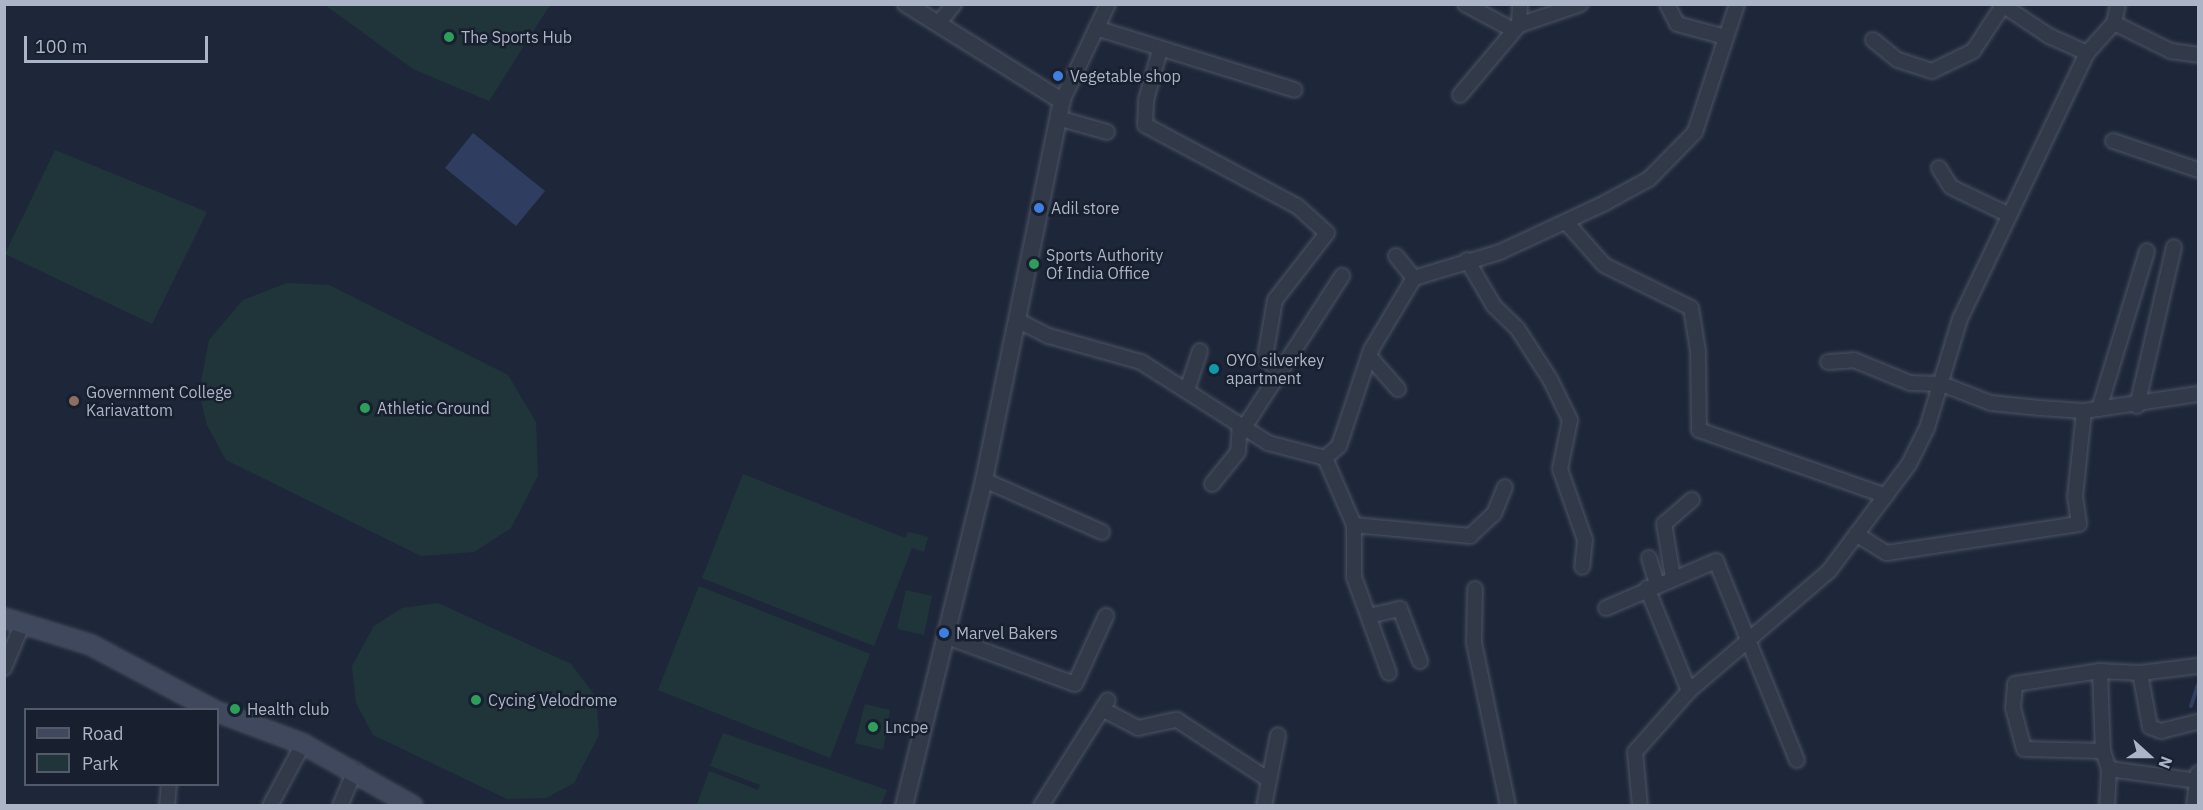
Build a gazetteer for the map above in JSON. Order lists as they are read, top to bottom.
{
  "places": [
    "The Sports Hub",
    "Vegetable shop",
    "Adil store",
    "Sports Authority Of India Office",
    "OYO silverkey apartment",
    "Government College Kariavattom",
    "Athletic Ground",
    "Marvel Bakers",
    "Cycing Velodrome",
    "Health club",
    "Lncpe"
  ],
  "legend": ["Road", "Park"],
  "scale_bar": "100 m",
  "north": "right"
}
